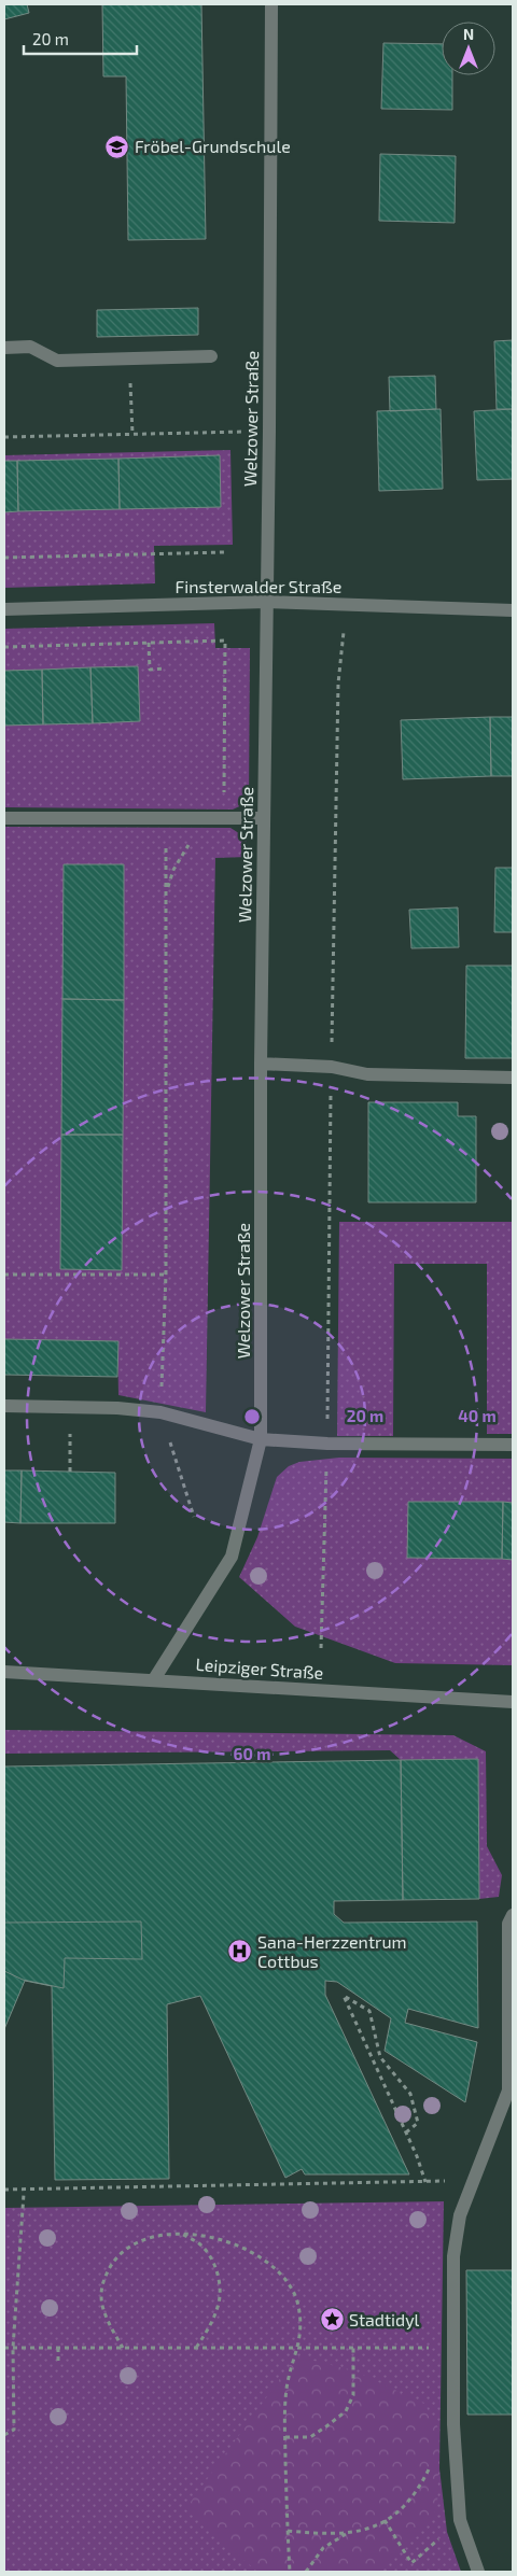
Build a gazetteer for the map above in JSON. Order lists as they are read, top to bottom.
{
  "streets": {
    "street": ["Welzower Straße", "Finsterwalder Straße", "Leipziger Straße"]
  },
  "crossings": [
    ["Welzower Straße", "Finsterwalder Straße"],
    ["Welzower Straße", "Leipziger Straße"]
  ],
  "places": {
    "school or university": ["Fröbel-Grundschule"],
    "hospital": ["Sana-Herzzentrum Cottbus"],
    "place": ["Stadtidyl"]
  },
  "scale_bar": "20 m",
  "north": "top",
  "rings": ["20 m", "40 m", "60 m"]
}
